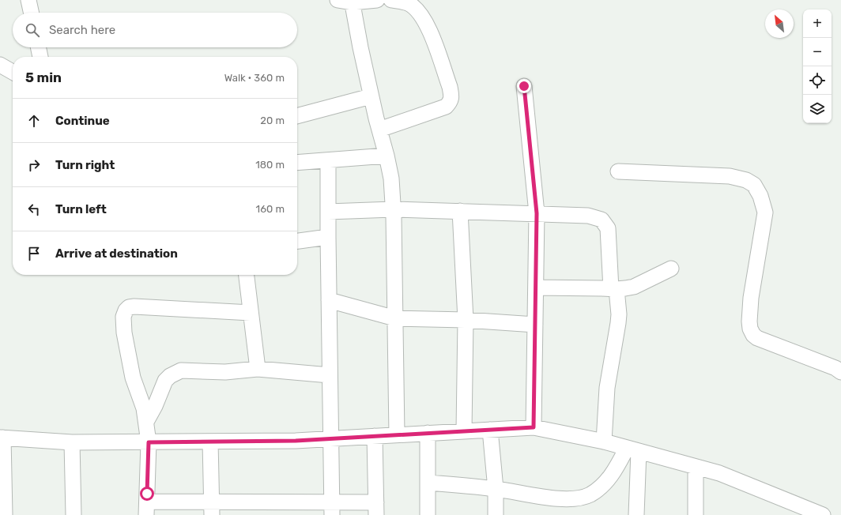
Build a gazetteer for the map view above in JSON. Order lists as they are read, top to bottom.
{
  "north": "top left",
  "page": {
    "map_buttons": ["+", "−"],
    "search": "Search here",
    "heading": ["5 min", "Walk · 360 m"],
    "list": [
      ["Continue", "20 m"],
      ["Turn right", "180 m"],
      ["Turn left", "160 m"],
      "Arrive at destination"
    ]
  }
}
